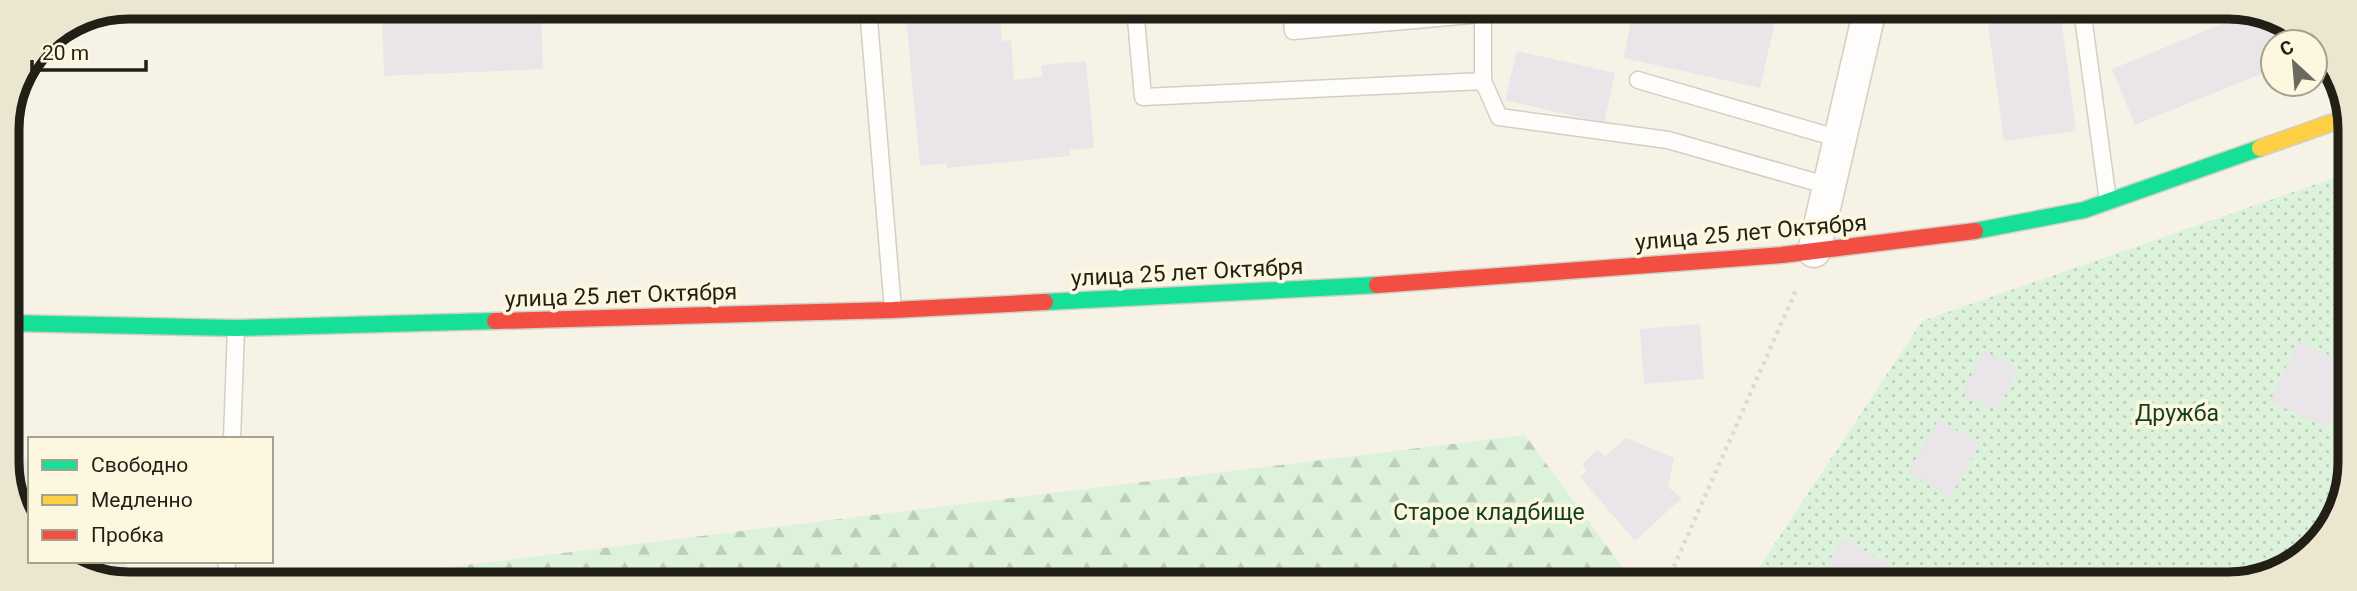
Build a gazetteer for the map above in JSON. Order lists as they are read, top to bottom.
{
  "streets": {
    "street": ["улица 25 лет Октября"]
  },
  "parks": ["Дружба", "Старое кладбище"],
  "legend": ["Свободно", "Медленно", "Пробка"],
  "scale_bar": "20 m",
  "north": "top left"
}
